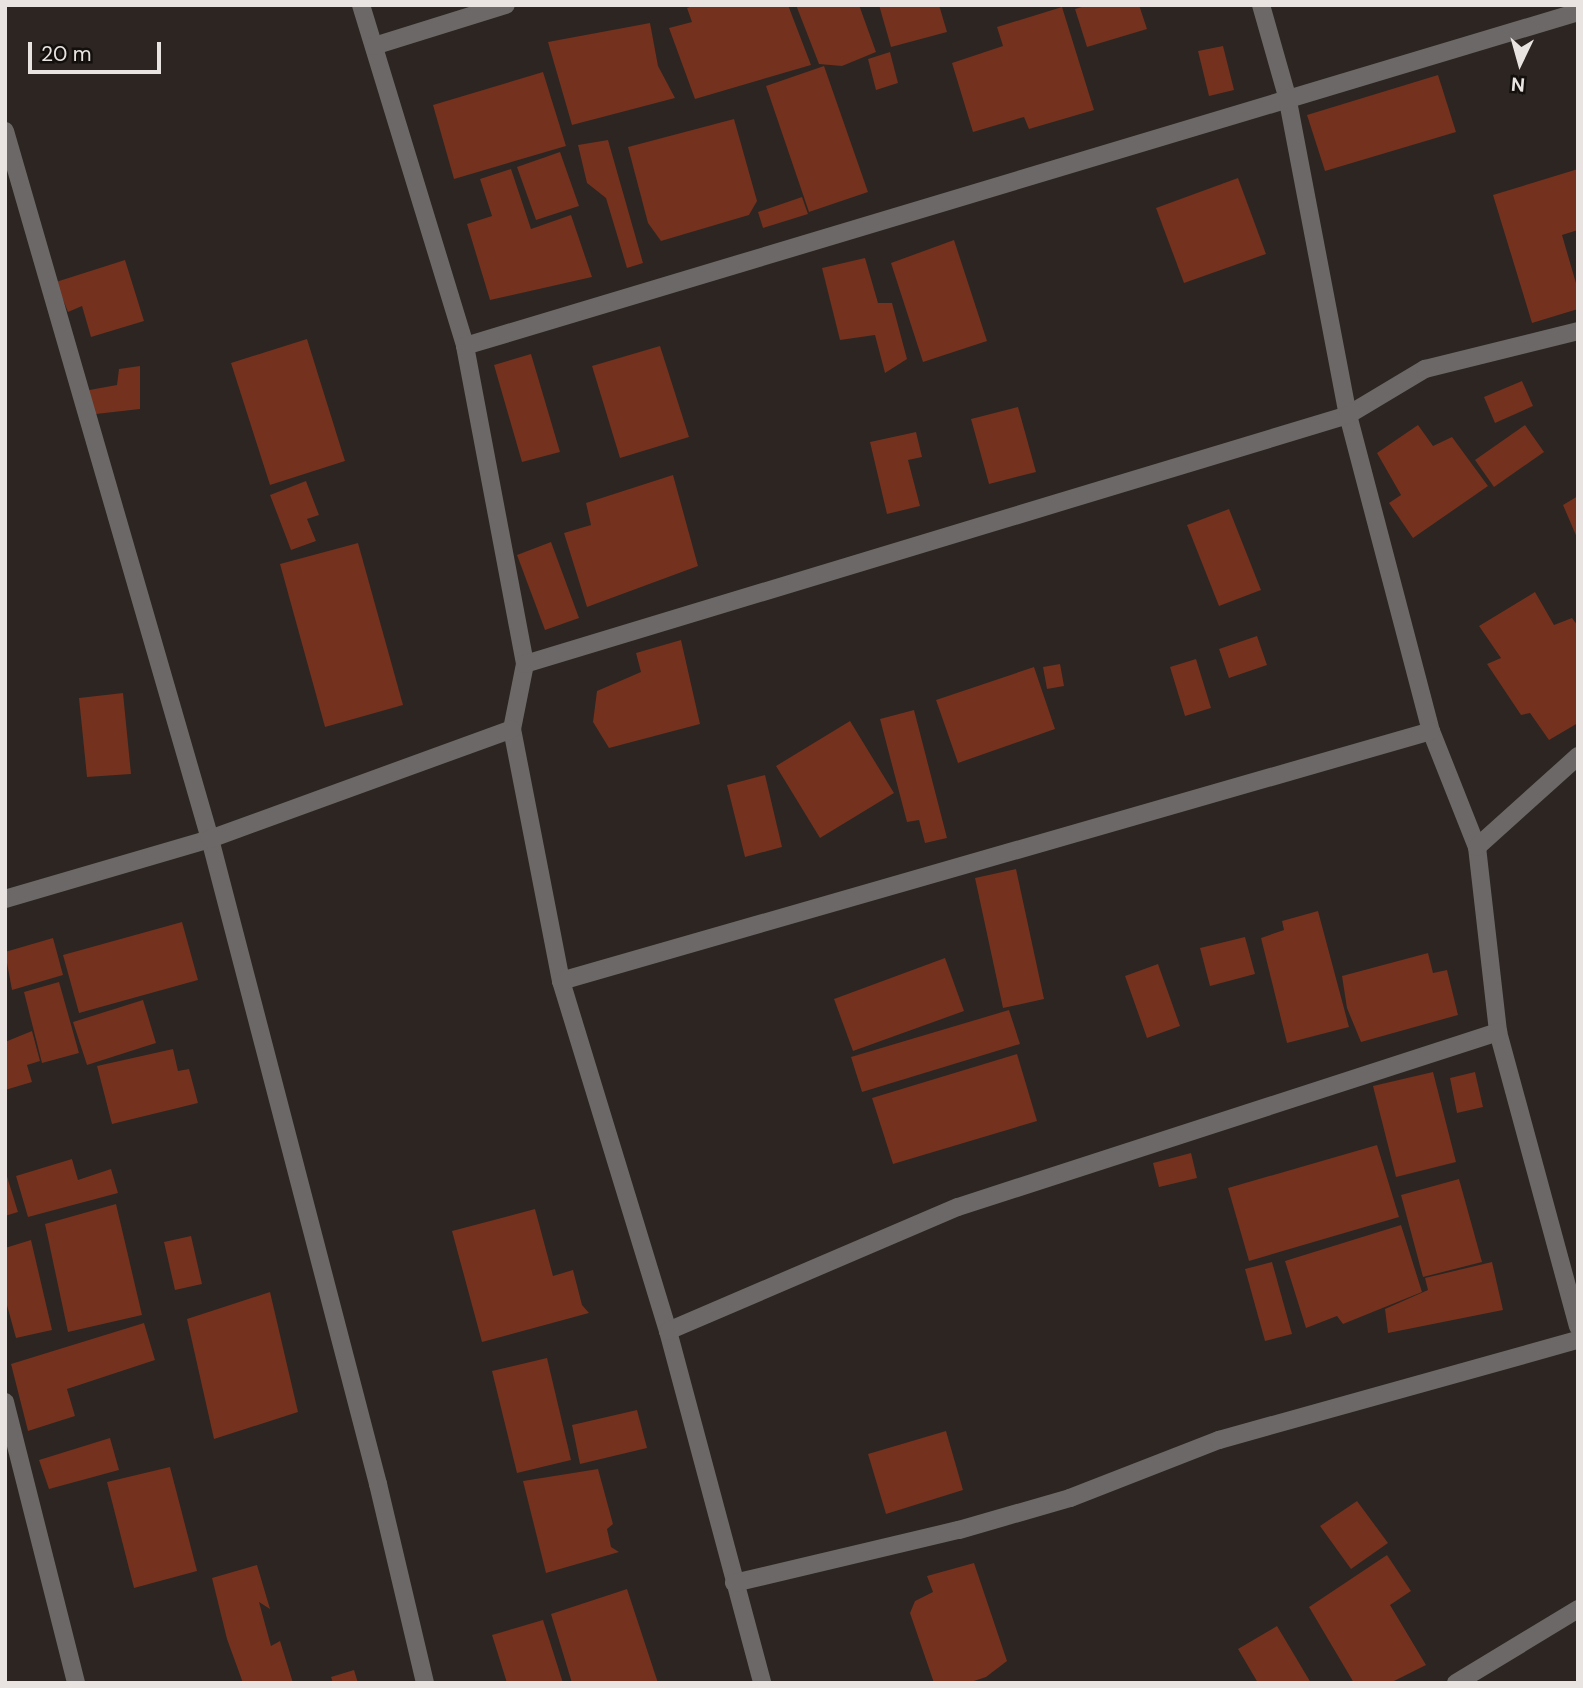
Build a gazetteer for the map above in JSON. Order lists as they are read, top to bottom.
{
  "scale_bar": "20 m",
  "north": "bottom"
}
